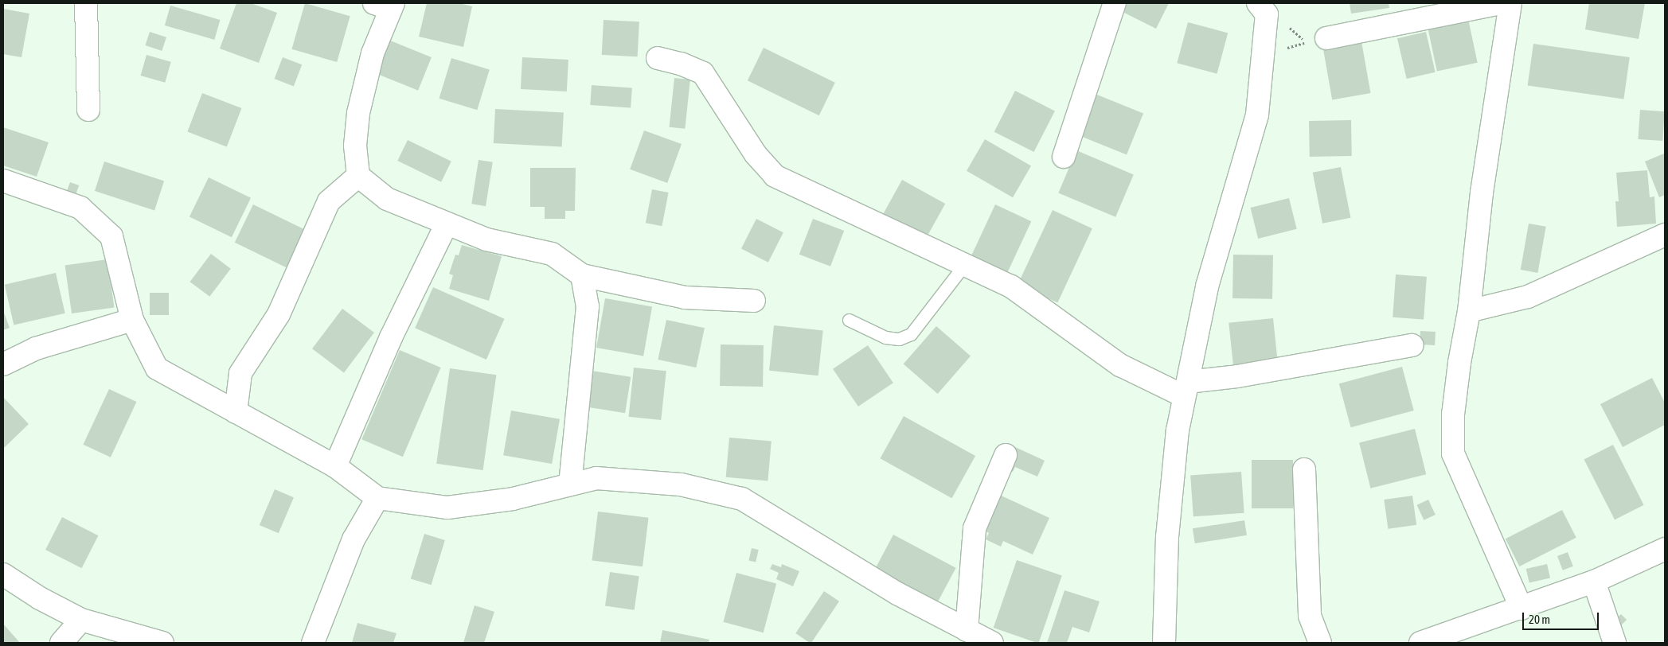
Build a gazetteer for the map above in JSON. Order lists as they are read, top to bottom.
{
  "scale_bar": "20 m"
}
